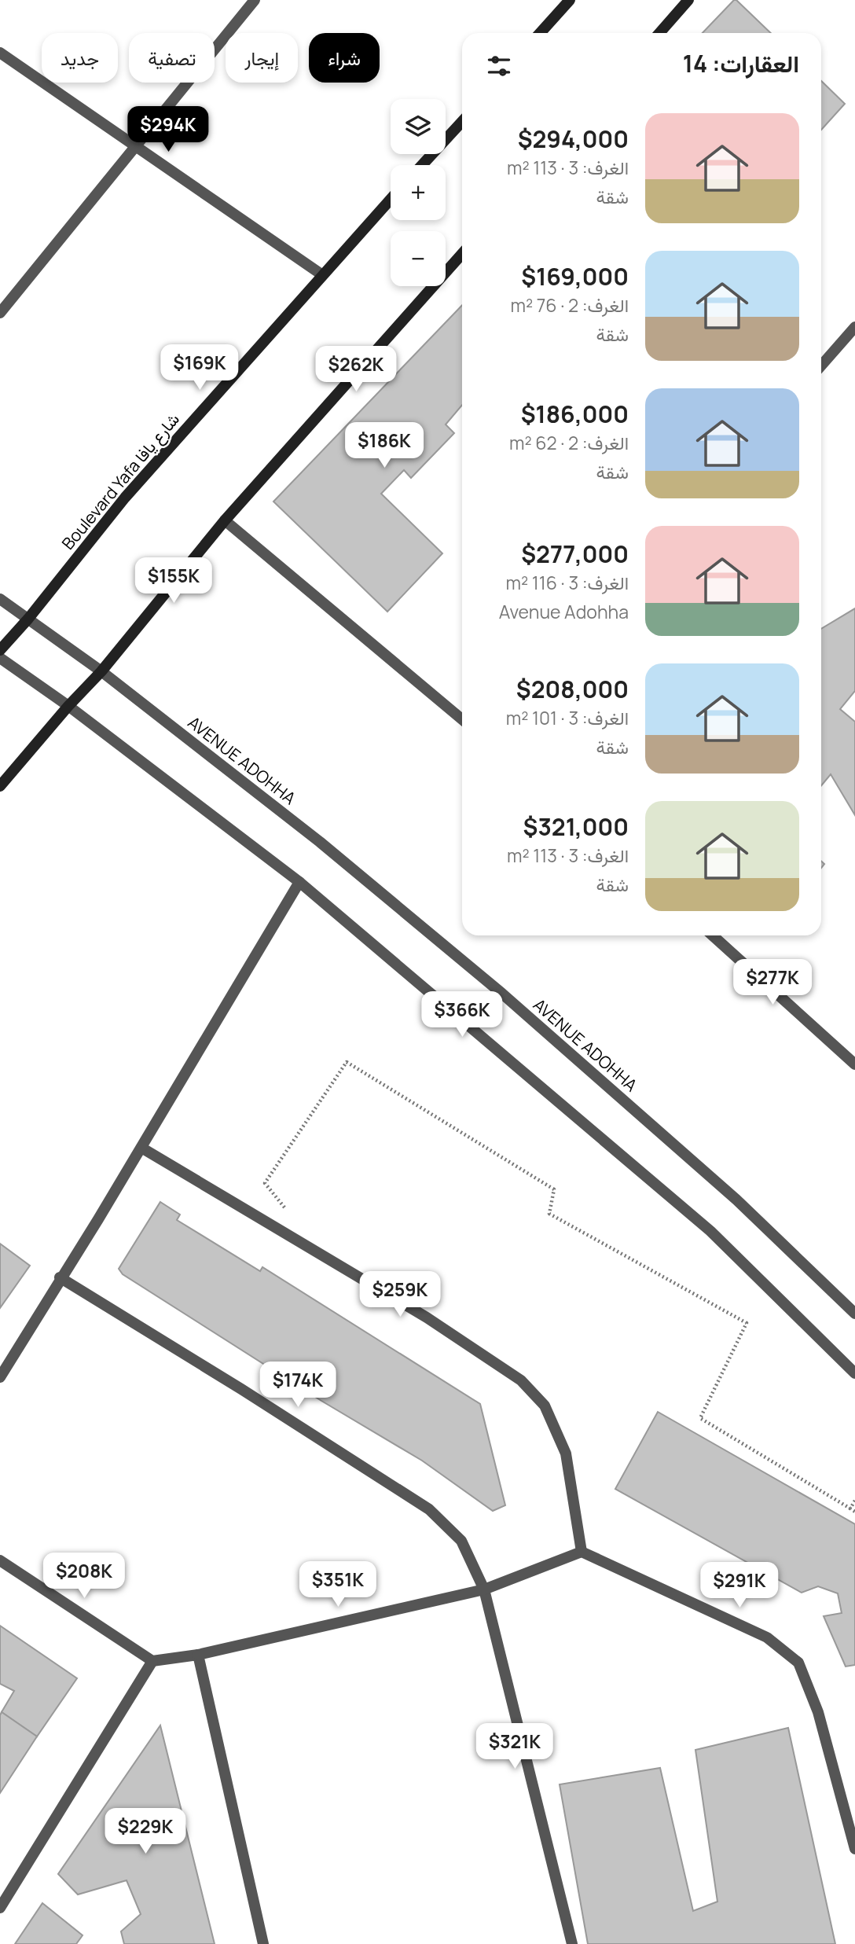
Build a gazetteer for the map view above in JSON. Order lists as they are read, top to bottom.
{
  "streets": {
    "street": ["Boulevard Yafa شارع يافا", "AVENUE ADOHHA"]
  },
  "crossings": [
    ["Boulevard Yafa شارع يافا", "AVENUE ADOHHA"]
  ],
  "page": {
    "chip": [
      "شراء",
      "إيجار",
      "تصفية",
      "جديد"
    ],
    "heading": "العقارات: 14",
    "map_buttons": ["+", "−"],
    "list": [
      {
        "name": "$294,000",
        "note": "الغرف: 3 · 113 m² · شقة"
      },
      {
        "name": "$169,000",
        "note": "الغرف: 2 · 76 m² · شقة"
      },
      {
        "name": "$186,000",
        "note": "الغرف: 2 · 62 m² · شقة"
      },
      {
        "name": "$277,000",
        "note": "الغرف: 3 · 116 m² · Avenue Adohha"
      },
      {
        "name": "$208,000",
        "note": "الغرف: 3 · 101 m² · شقة"
      },
      {
        "name": "$321,000",
        "note": "الغرف: 3 · 113 m² · شقة"
      }
    ],
    "price": [
      "$294K",
      "$169K",
      "$262K",
      "$186K",
      "$155K",
      "$277K",
      "$366K",
      "$259K",
      "$174K",
      "$208K",
      "$351K",
      "$291K",
      "$321K",
      "$229K"
    ]
  }
}
